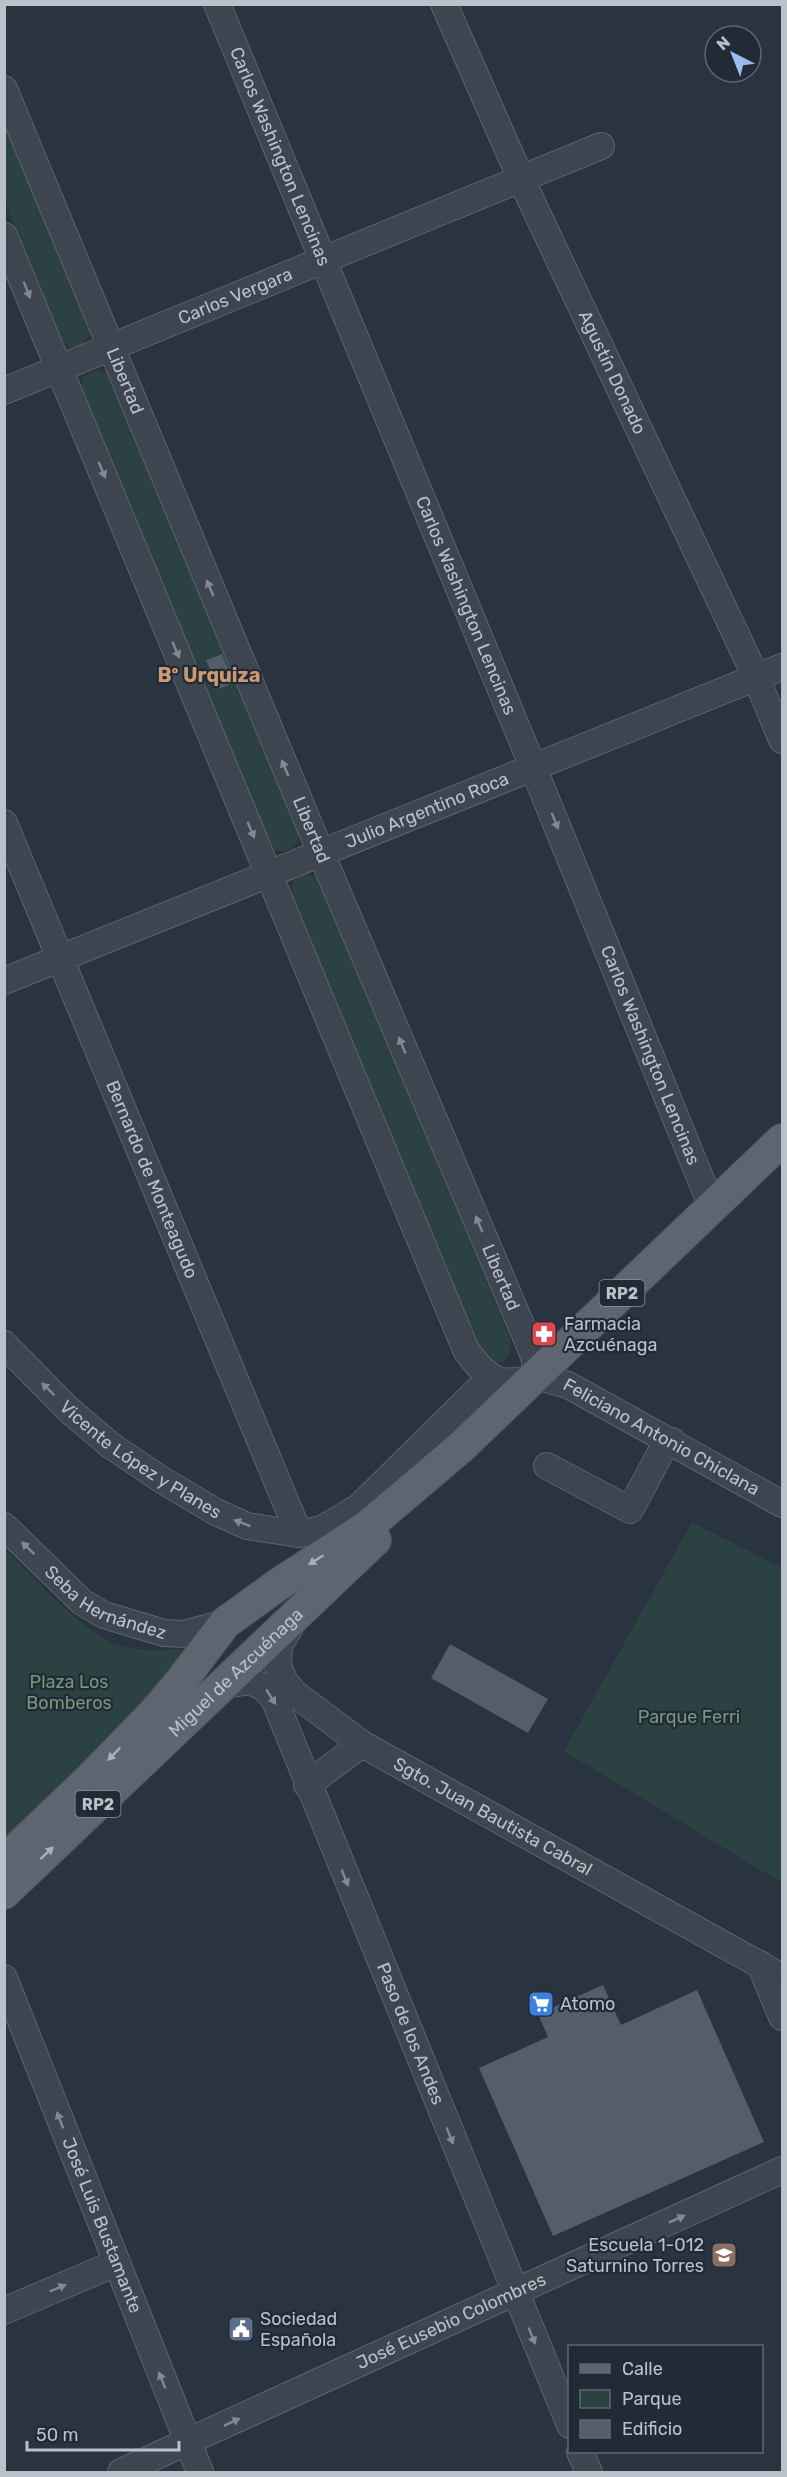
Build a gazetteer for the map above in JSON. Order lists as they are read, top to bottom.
{
  "streets": {
    "main road": ["RP2", "Miguel de Azcuénaga"],
    "street": [
      "Carlos Washington Lencinas",
      "Carlos Vergara",
      "Agustín Donado",
      "Libertad",
      "Julio Argentino Roca",
      "Bernardo de Monteagudo",
      "Feliciano Antonio Chiclana",
      "Vicente López y Planes",
      "Seba Hernández",
      "Sgto. Juan Bautista Cabral",
      "Paso de los Andes",
      "José Luis Bustamante",
      "José Eusebio Colombres"
    ]
  },
  "crossings": [
    ["Carlos Washington Lencinas", "Carlos Vergara"],
    ["Carlos Washington Lencinas", "Julio Argentino Roca"],
    ["Carlos Washington Lencinas", "Miguel de Azcuénaga"],
    ["Carlos Vergara", "Agustín Donado"],
    ["Carlos Vergara", "Libertad"],
    ["Agustín Donado", "Julio Argentino Roca"],
    ["Libertad", "Julio Argentino Roca"],
    ["Libertad", "Feliciano Antonio Chiclana"],
    ["Libertad", "Miguel de Azcuénaga"],
    ["Julio Argentino Roca", "Bernardo de Monteagudo"],
    ["Bernardo de Monteagudo", "Vicente López y Planes"],
    ["Feliciano Antonio Chiclana", "Miguel de Azcuénaga"],
    ["Seba Hernández", "Miguel de Azcuénaga"],
    ["Miguel de Azcuénaga", "Sgto. Juan Bautista Cabral"],
    ["Miguel de Azcuénaga", "Paso de los Andes"],
    ["Paso de los Andes", "José Eusebio Colombres"],
    ["José Luis Bustamante", "José Eusebio Colombres"]
  ],
  "one_way": [
    "Carlos Washington Lencinas",
    "Vicente López y Planes",
    "Seba Hernández",
    "Paso de los Andes",
    "José Luis Bustamante",
    "José Eusebio Colombres"
  ],
  "districts": ["Bº Urquiza"],
  "parks": ["Plaza Los Bomberos", "Parque Ferri"],
  "places": {
    "pharmacy": ["Farmacia Azcuénaga"],
    "supermarket": ["Atomo"],
    "school or university": ["Escuela 1-012 Saturnino Torres"],
    "public building": ["Sociedad Española"]
  },
  "legend": ["Calle", "Parque", "Edificio"],
  "scale_bar": "50 m",
  "north": "top left"
}
